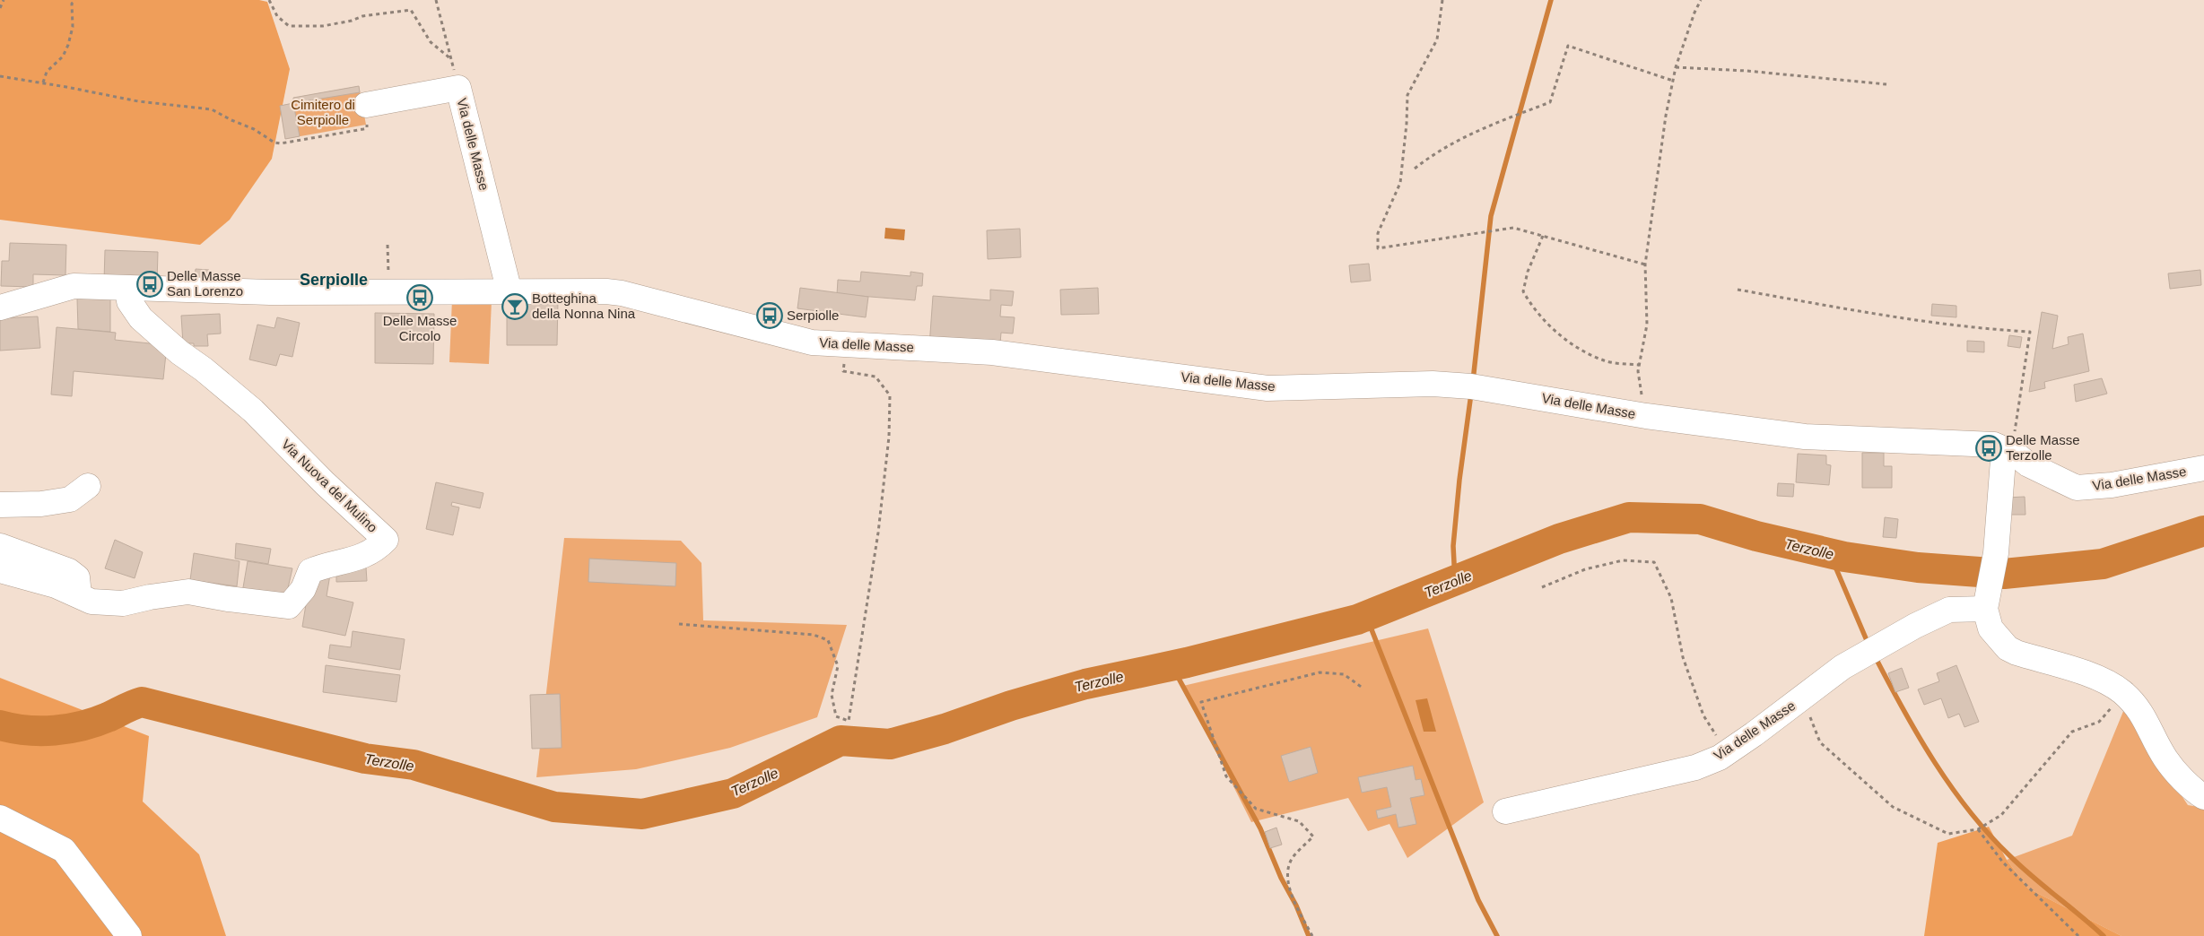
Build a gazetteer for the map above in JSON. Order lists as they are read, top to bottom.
{
  "streets": {
    "street": ["Via delle Masse", "Via Nuova del Mulino"]
  },
  "crossings": [
    ["Via delle Masse", "Via Nuova del Mulino"]
  ],
  "districts": ["Serpiolle"],
  "water": ["Terzolle"],
  "parks": ["Cimitero di Serpiolle"],
  "places": {
    "bus stop": [
      "Delle Masse San Lorenzo",
      "Delle Masse Circolo",
      "Serpiolle",
      "Delle Masse Terzolle"
    ],
    "bar": ["Botteghina della Nonna Nina"]
  }
}
